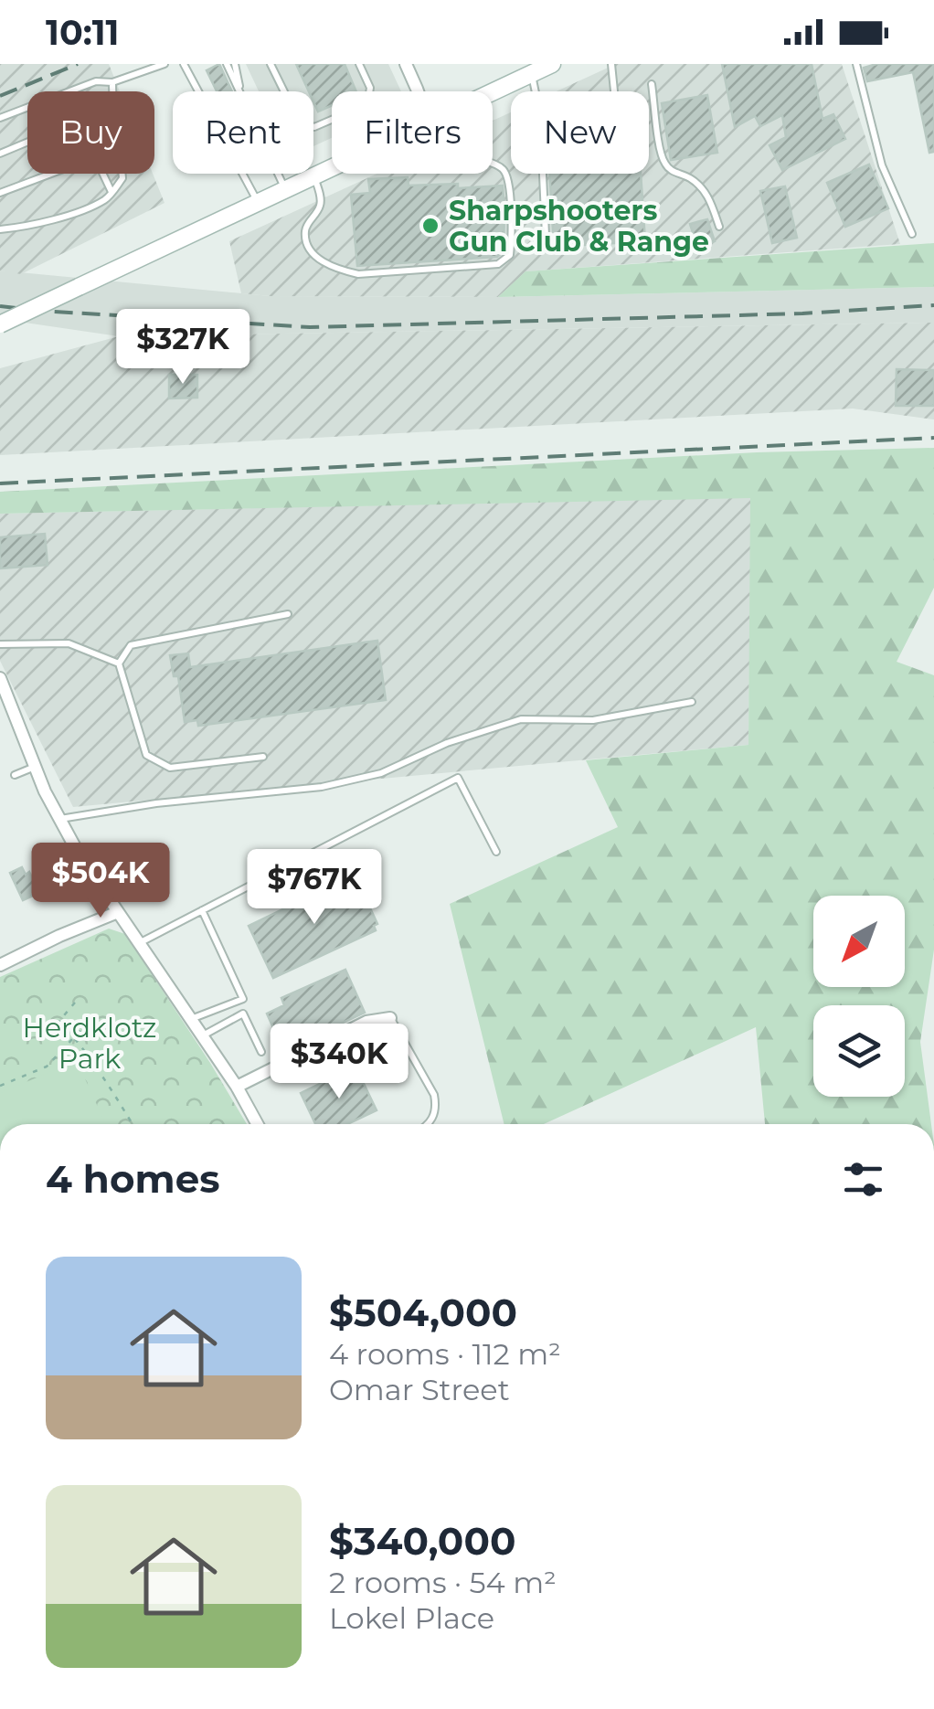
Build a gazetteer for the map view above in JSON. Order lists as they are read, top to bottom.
{
  "parks": ["Herdklotz Park"],
  "places": ["Sharpshooters Gun Club & Range"],
  "north": "bottom left",
  "page": {
    "status": "10:11",
    "chip": [
      "Buy",
      "Rent",
      "Filters",
      "New"
    ],
    "price": [
      "$327K",
      "$504K",
      "$767K",
      "$340K"
    ],
    "heading": "4 homes",
    "list": [
      {
        "name": "$504,000",
        "note": "4 rooms · 112 m² · Omar Street"
      },
      {
        "name": "$340,000",
        "note": "2 rooms · 54 m² · Lokel Place"
      }
    ]
  }
}
